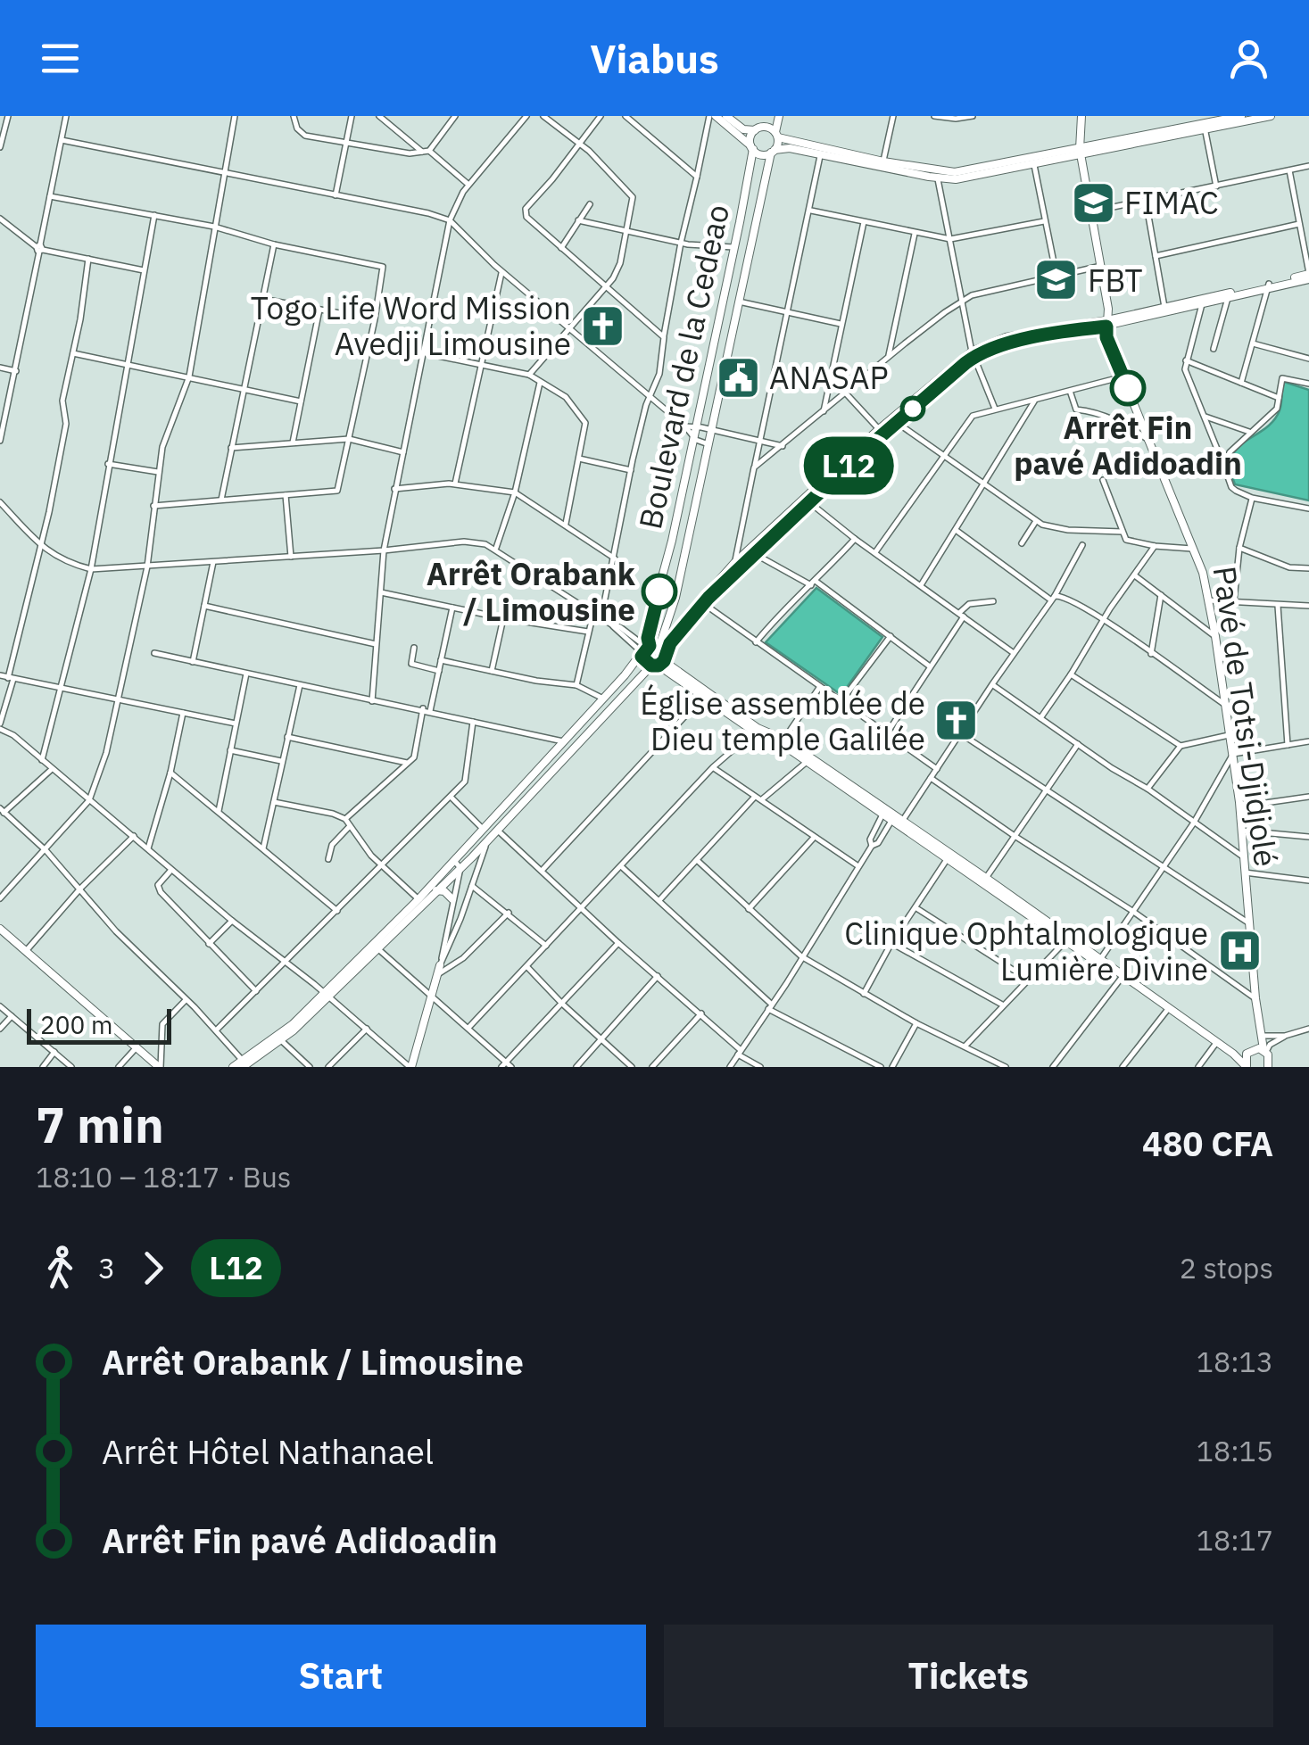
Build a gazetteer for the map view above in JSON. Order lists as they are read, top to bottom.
{
  "streets": {
    "main road": ["Boulevard de la Cedeao", "Pavé de Totsi-Djidjolé"]
  },
  "places": {
    "school or university": ["FIMAC", "FBT"],
    "church": ["Togo Life Word Mission Avedji Limousine", "Église assemblée de Dieu temple Galilée"],
    "public building": ["ANASAP"],
    "other": ["Arrêt Fin pavé Adidoadin", "Arrêt Orabank / Limousine"],
    "hospital": ["Clinique Ophtalmologique Lumière Divine"]
  },
  "lines": ["bus line L12"],
  "scale_bar": "200 m",
  "page": {
    "header": "Viabus",
    "on_map": "L12",
    "scale": "200 m",
    "heading": ["7 min", "18:10 – 18:17 · Bus", "480 CFA"],
    "legs": ["3", "L12", "2 stops"],
    "list": [
      {
        "name": "Arrêt Orabank / Limousine",
        "value": "18:13"
      },
      {
        "name": "Arrêt Hôtel Nathanael",
        "value": "18:15"
      },
      {
        "name": "Arrêt Fin pavé Adidoadin",
        "value": "18:17"
      }
    ],
    "buttons": ["Start", "Tickets"]
  }
}
